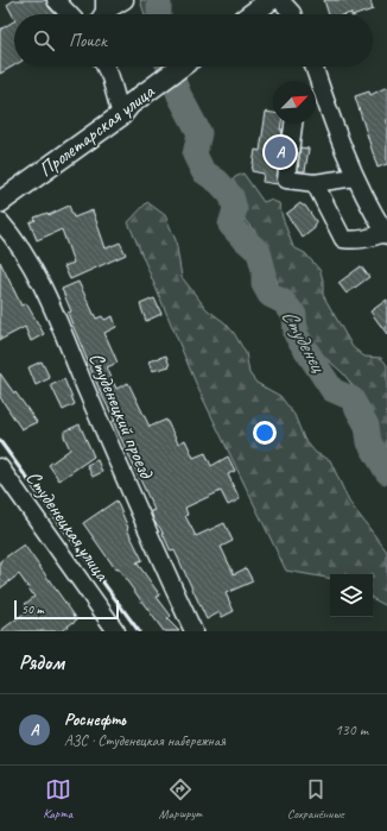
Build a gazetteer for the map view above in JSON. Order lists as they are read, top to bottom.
{
  "streets": {
    "main road": ["Пролетарская улица"],
    "street": ["Студенецкий проезд", "Студенецкая улица"]
  },
  "water": ["Студенец"],
  "scale_bar": "50 m",
  "north": "top right",
  "page": {
    "search": "Поиск",
    "pins": "A",
    "scale": "50 m",
    "heading": "Рядом",
    "list": [
      {
        "mark": "A",
        "name": "Роснефть",
        "note": "АЗС · Студенецкая набережная",
        "value": "130 m"
      }
    ],
    "nav": ["Карта", "Маршрут", "Сохранённые"]
  }
}
